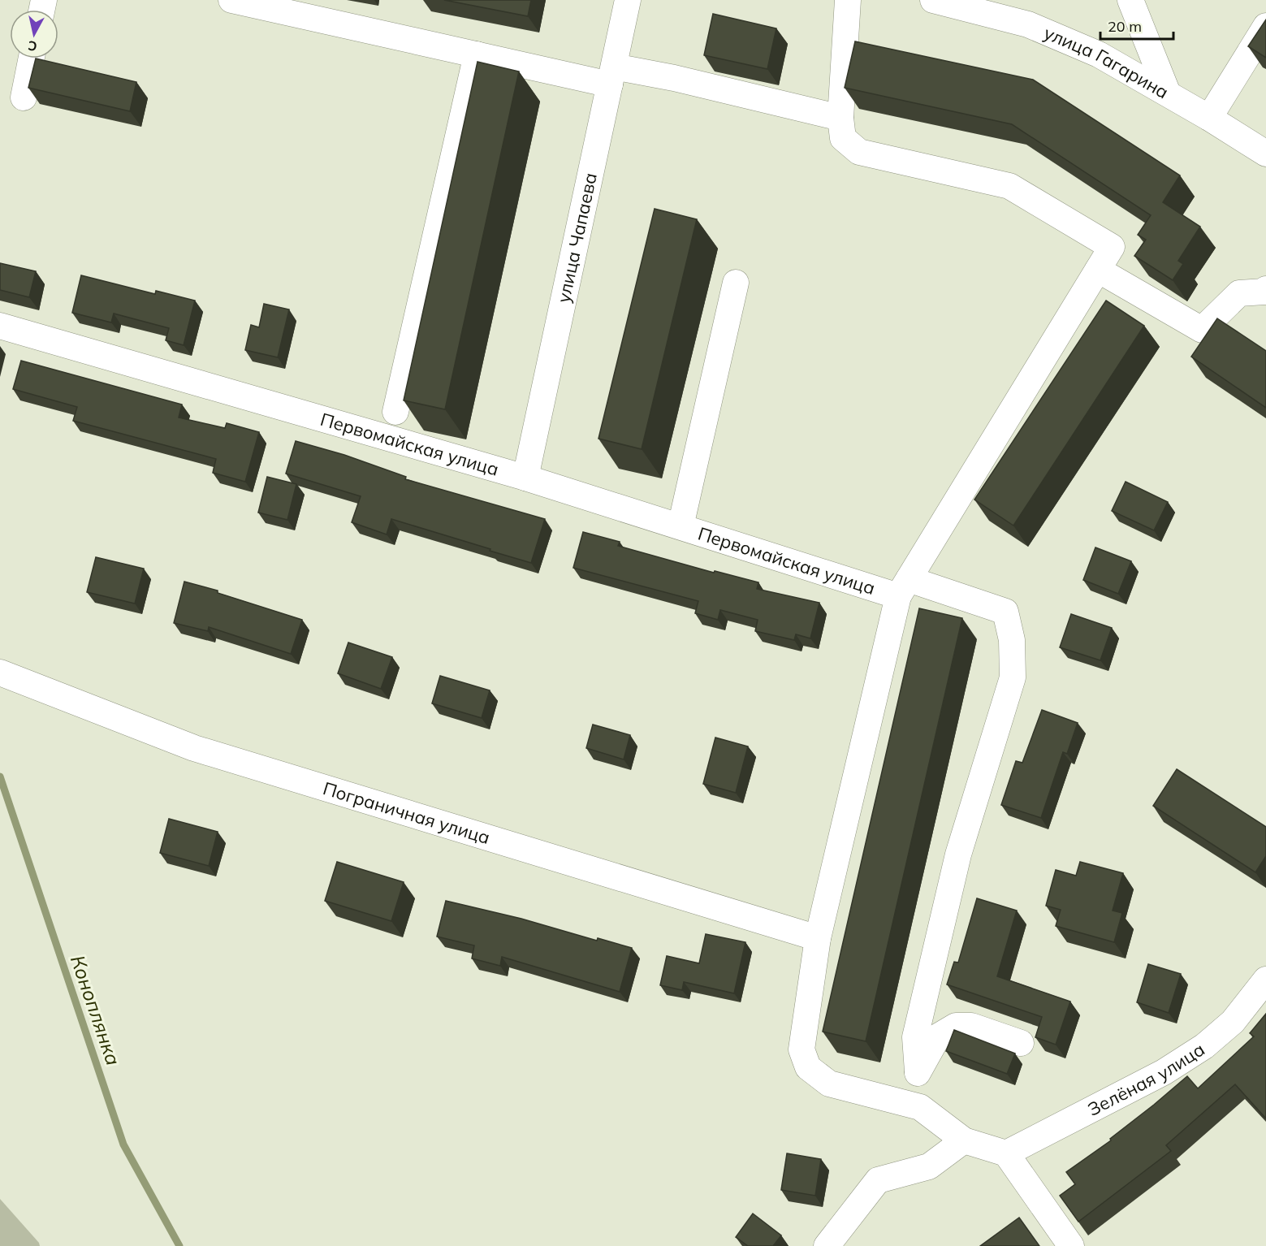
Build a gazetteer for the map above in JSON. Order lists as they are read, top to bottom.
{
  "streets": {
    "street": [
      "улица Гагарина",
      "улица Чапаева",
      "Первомайская улица",
      "Пограничная улица",
      "Зелёная улица"
    ]
  },
  "crossings": [
    ["улица Чапаева", "Первомайская улица"],
    ["Первомайская улица", "Пограничная улица"],
    ["Первомайская улица", "Зелёная улица"]
  ],
  "water": ["Коноплянка"],
  "scale_bar": "20 m",
  "north": "bottom"
}
